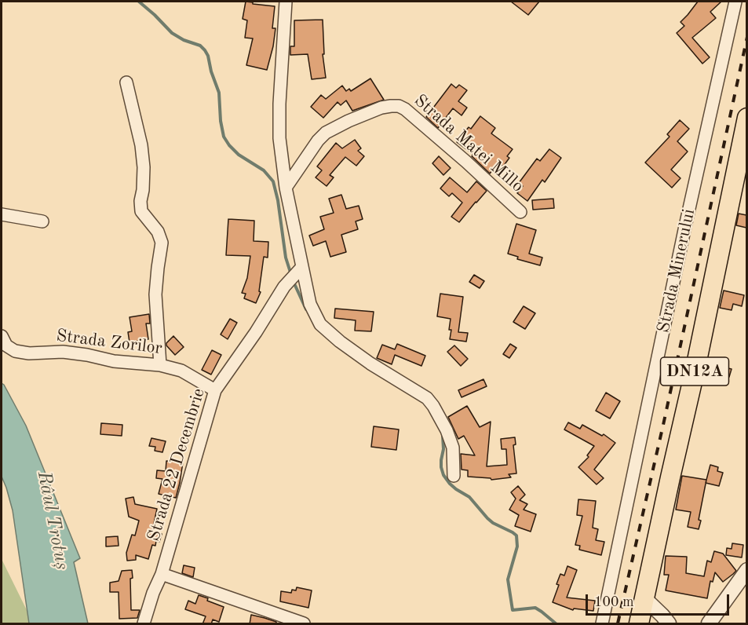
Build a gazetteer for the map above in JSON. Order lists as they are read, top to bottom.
{
  "streets": {
    "main road": ["DN12A"],
    "street": [
      "Strada Matei Millo",
      "Strada Minerului",
      "Strada Zorilor",
      "Strada 22 Decembrie"
    ]
  },
  "crossings": [
    ["Strada Zorilor", "Strada 22 Decembrie"]
  ],
  "water": ["Râul Trotuș"],
  "scale_bar": "100 m"
}
